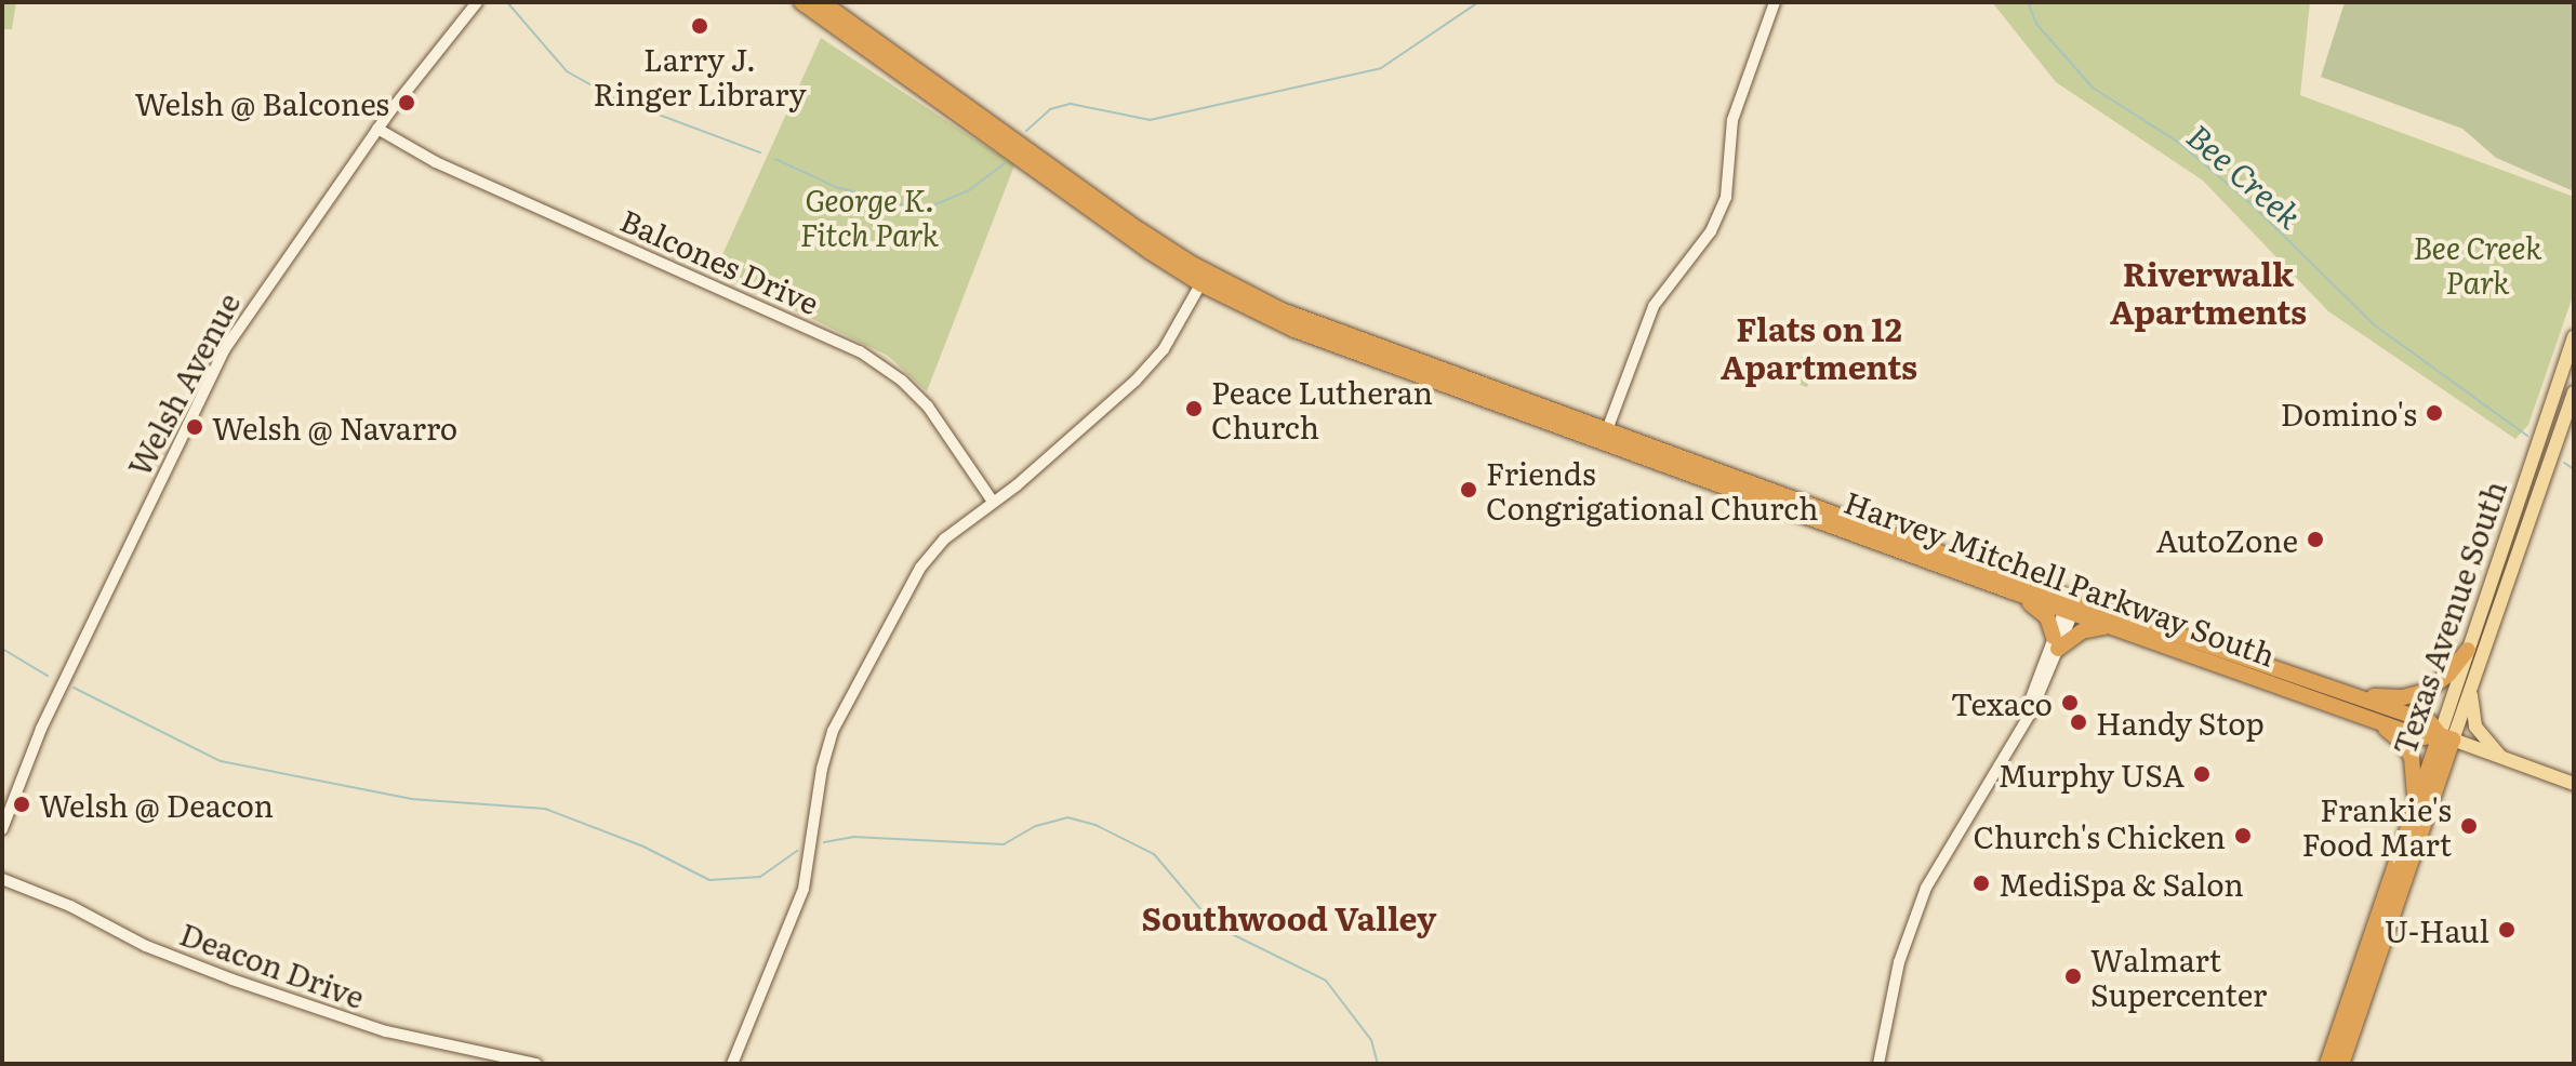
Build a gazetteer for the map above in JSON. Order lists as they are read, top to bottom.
{
  "streets": {
    "highway": ["Harvey Mitchell Parkway South", "Texas Avenue South"],
    "street": ["Balcones Drive", "Welsh Avenue", "Deacon Drive"]
  },
  "crossings": [
    ["Balcones Drive", "Welsh Avenue"],
    ["Harvey Mitchell Parkway South", "Texas Avenue South"]
  ],
  "districts": ["Riverwalk Apartments", "Flats on 12 Apartments", "Southwood Valley"],
  "water": ["Bee Creek"],
  "parks": ["George K. Fitch Park", "Bee Creek Park"],
  "places": [
    "Larry J. Ringer Library",
    "Welsh @ Balcones",
    "Peace Lutheran Church",
    "Domino's",
    "Welsh @ Navarro",
    "Friends Congrigational Church",
    "AutoZone",
    "Texaco",
    "Handy Stop",
    "Murphy USA",
    "Welsh @ Deacon",
    "Frankie's Food Mart",
    "Church's Chicken",
    "MediSpa & Salon",
    "U-Haul",
    "Walmart Supercenter"
  ]
}
